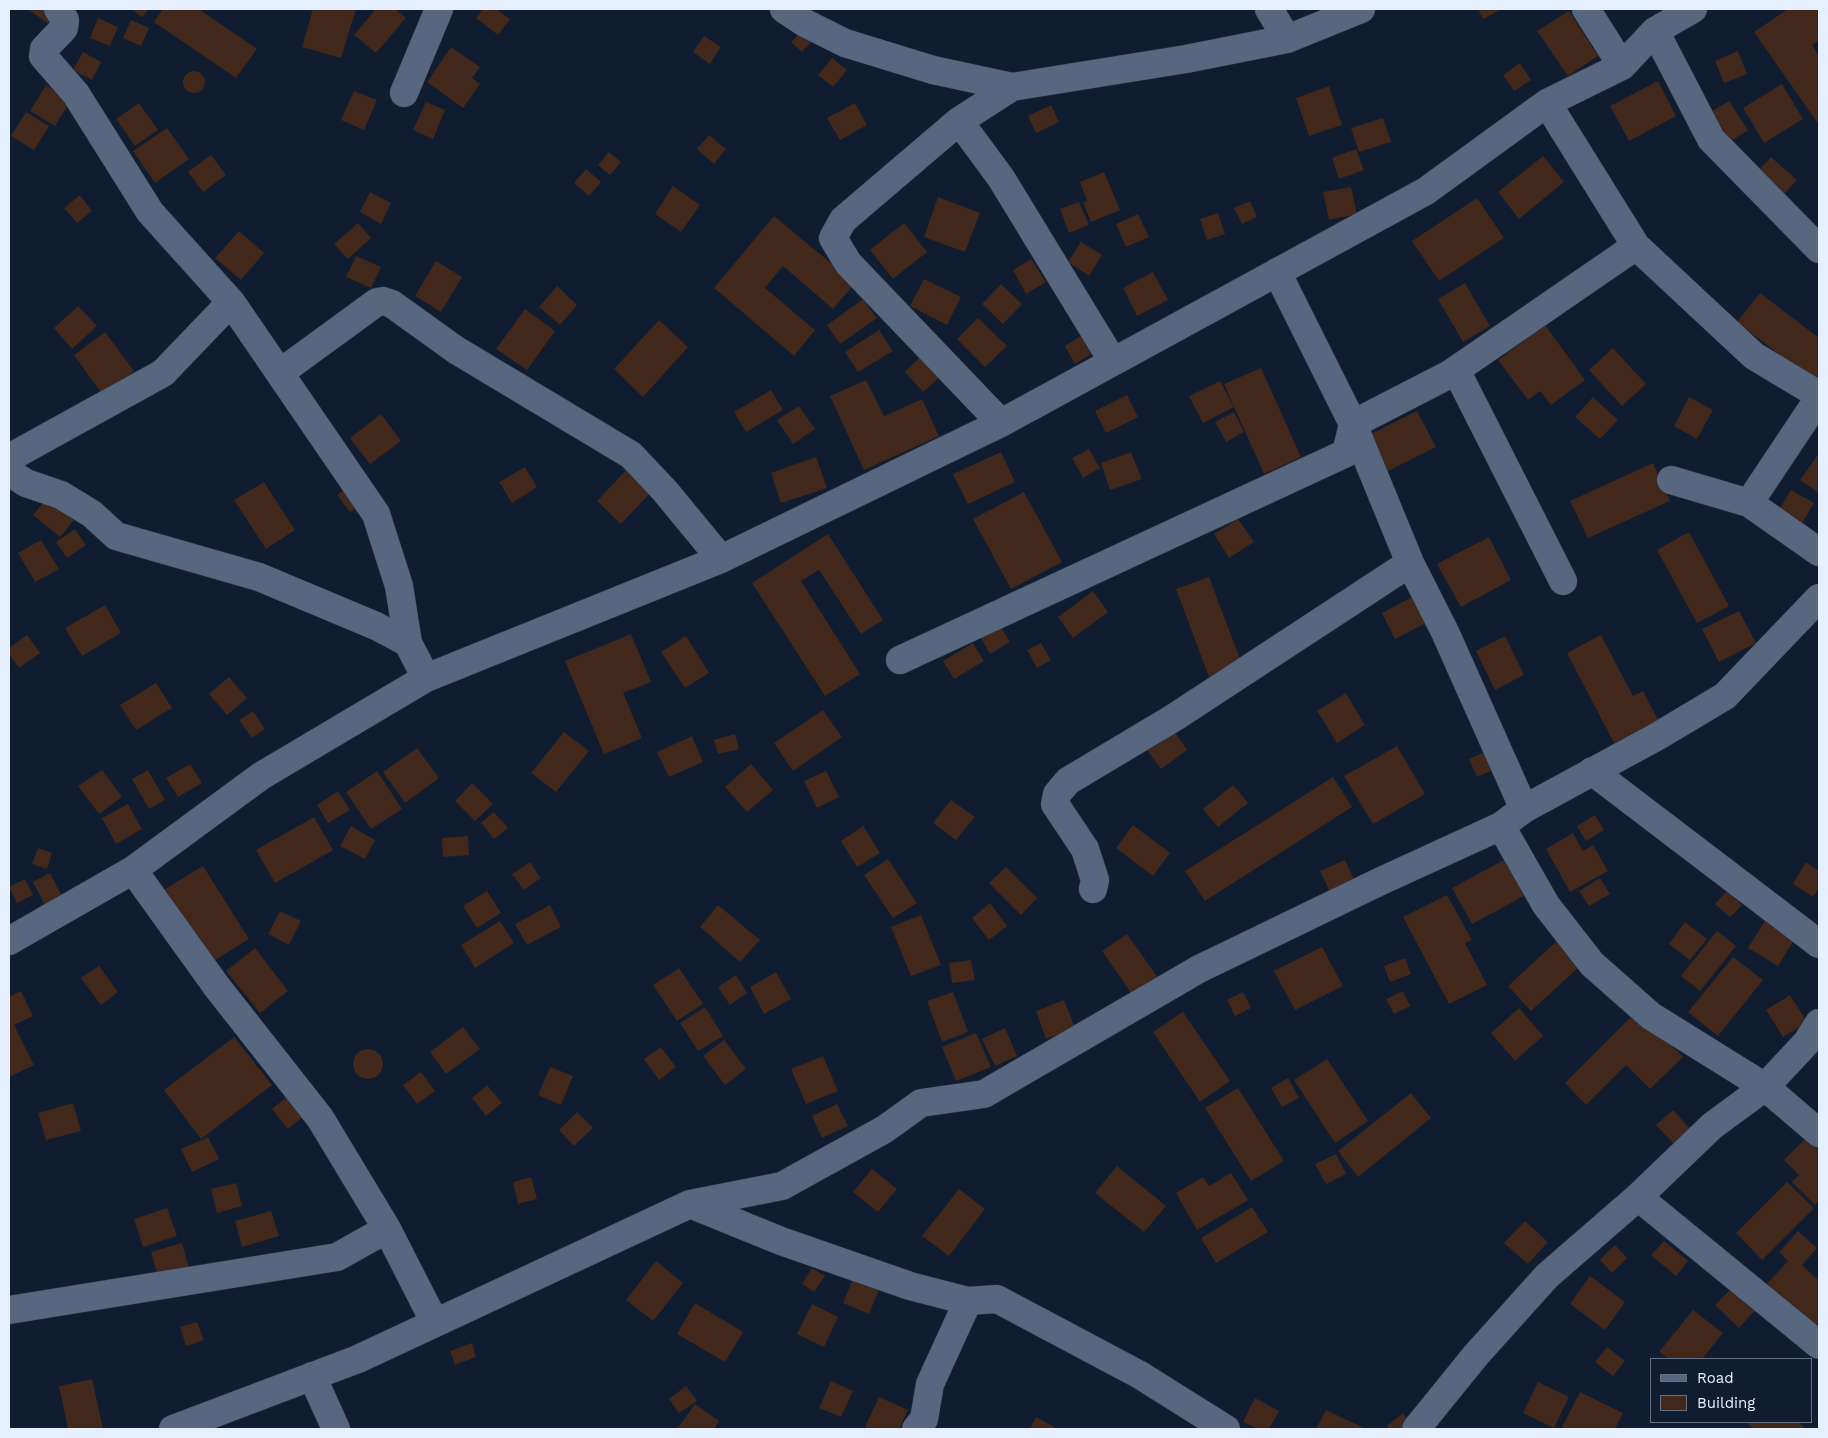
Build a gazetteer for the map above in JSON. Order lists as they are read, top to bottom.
{
  "legend": ["Road", "Building"]
}
